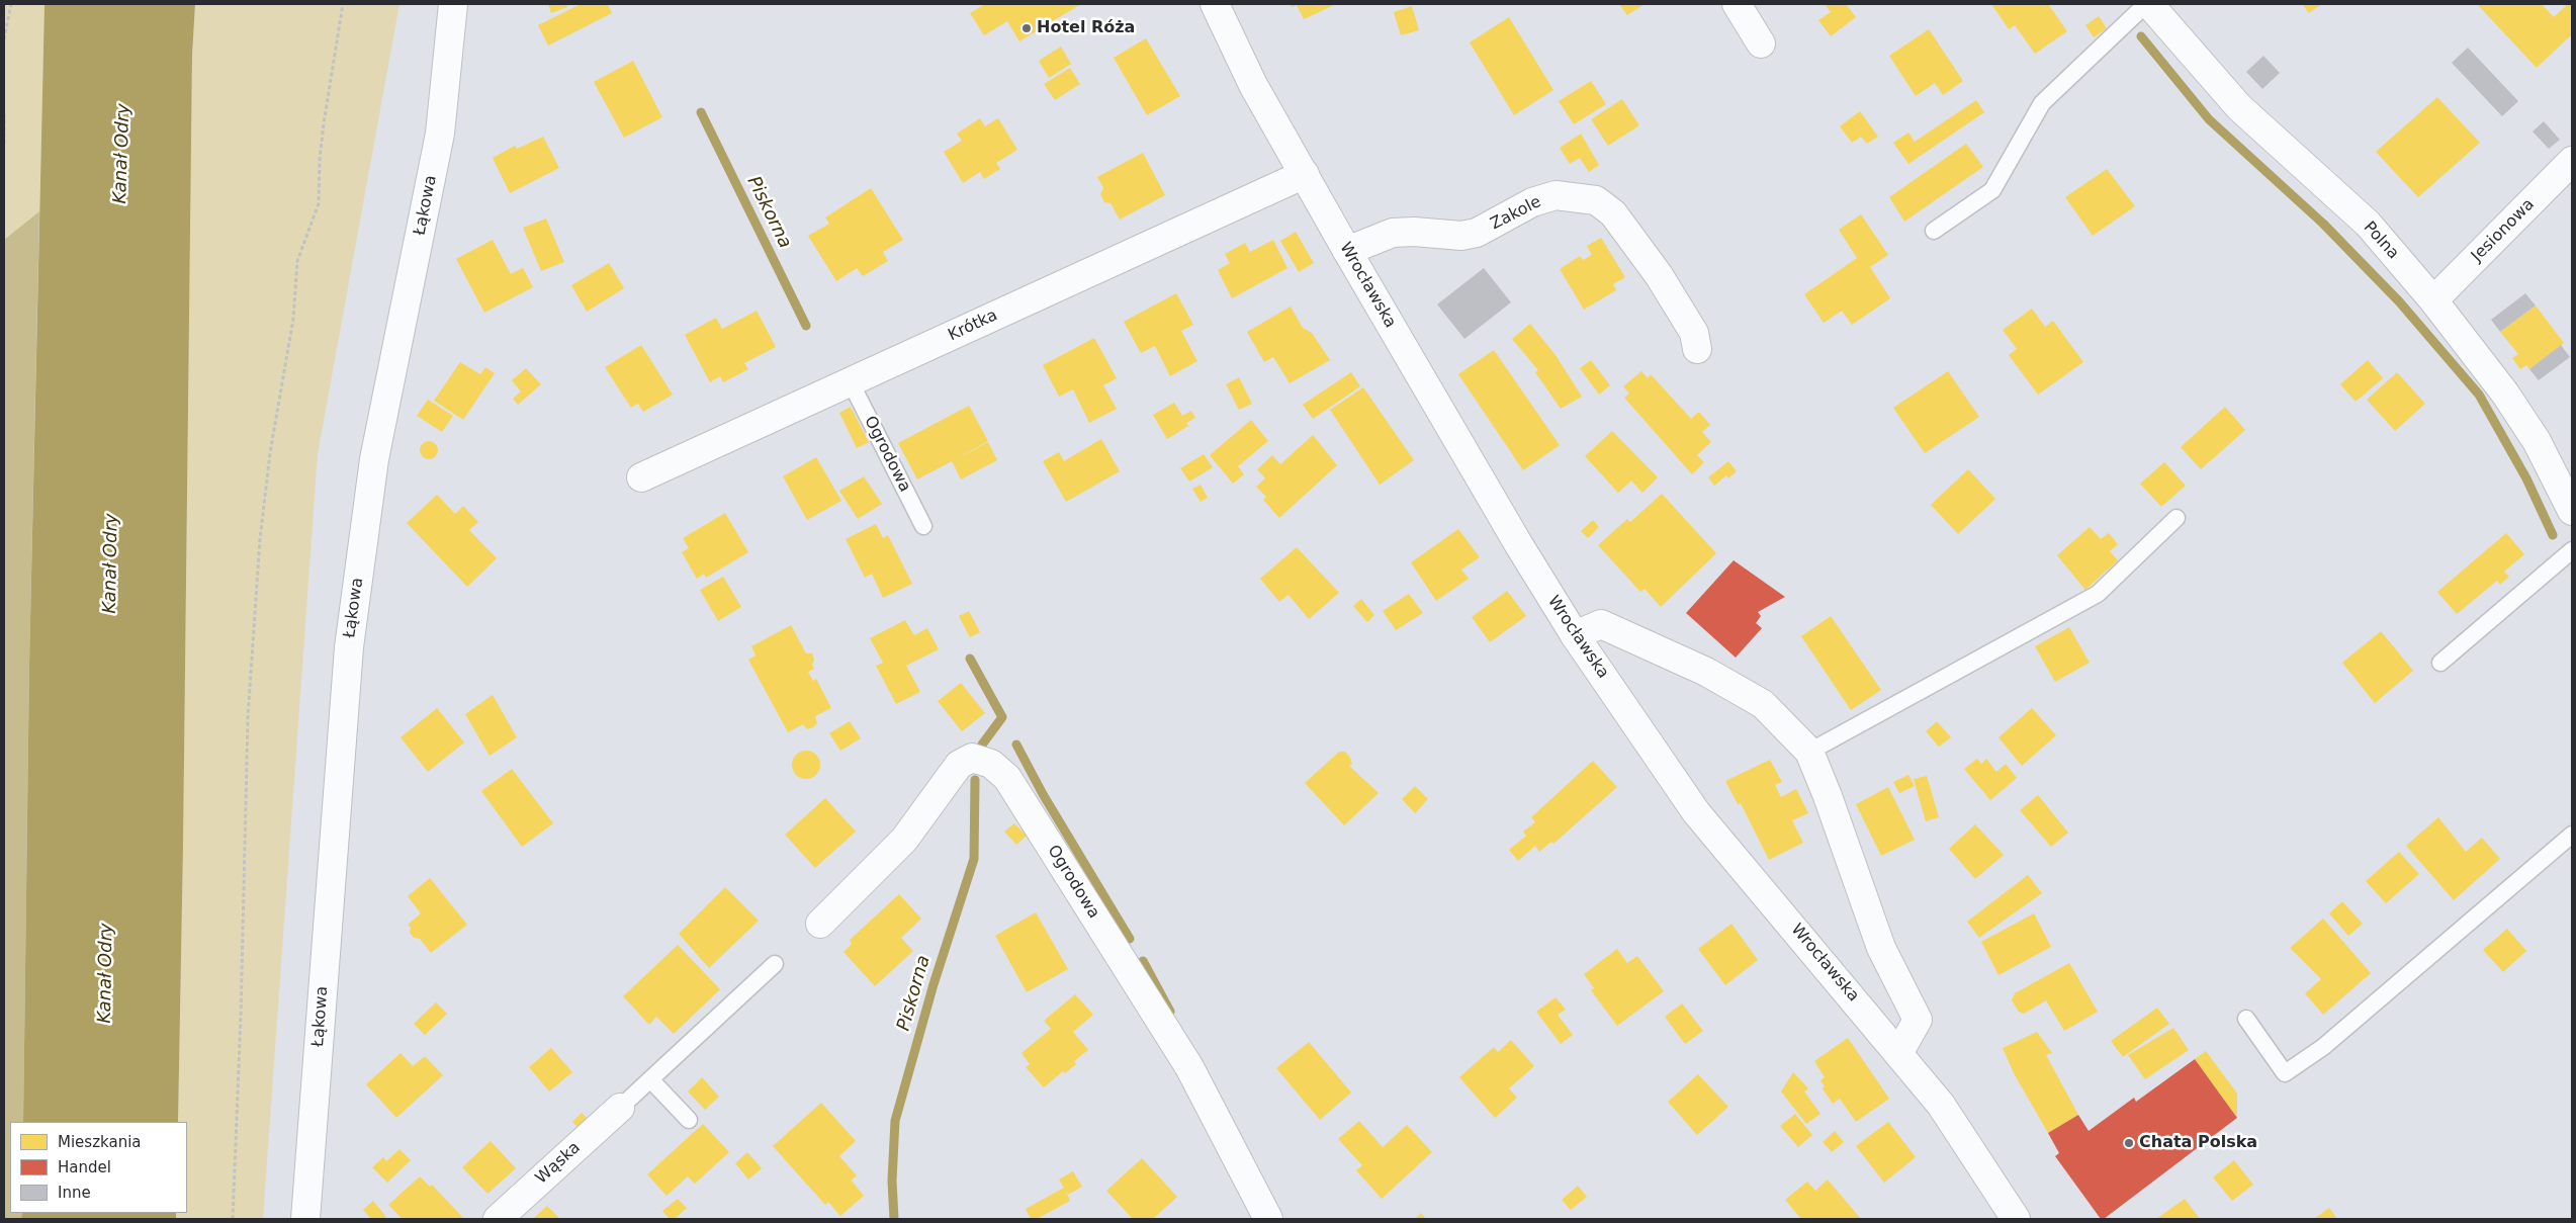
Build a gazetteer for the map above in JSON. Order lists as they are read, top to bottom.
{
  "streets": {
    "street": [
      "Łąkowa",
      "Zakole",
      "Jesionowa",
      "Polna",
      "Wrocławska",
      "Krótka",
      "Ogrodowa",
      "Wąska"
    ]
  },
  "crossings": [
    ["Zakole", "Wrocławska"],
    ["Jesionowa", "Polna"],
    ["Wrocławska", "Krótka"],
    ["Krótka", "Ogrodowa"]
  ],
  "water": ["Kanał Odry", "Piskorna"],
  "places": ["Hotel Róża", "Chata Polska"],
  "legend": ["Mieszkania", "Handel", "Inne"]
}
